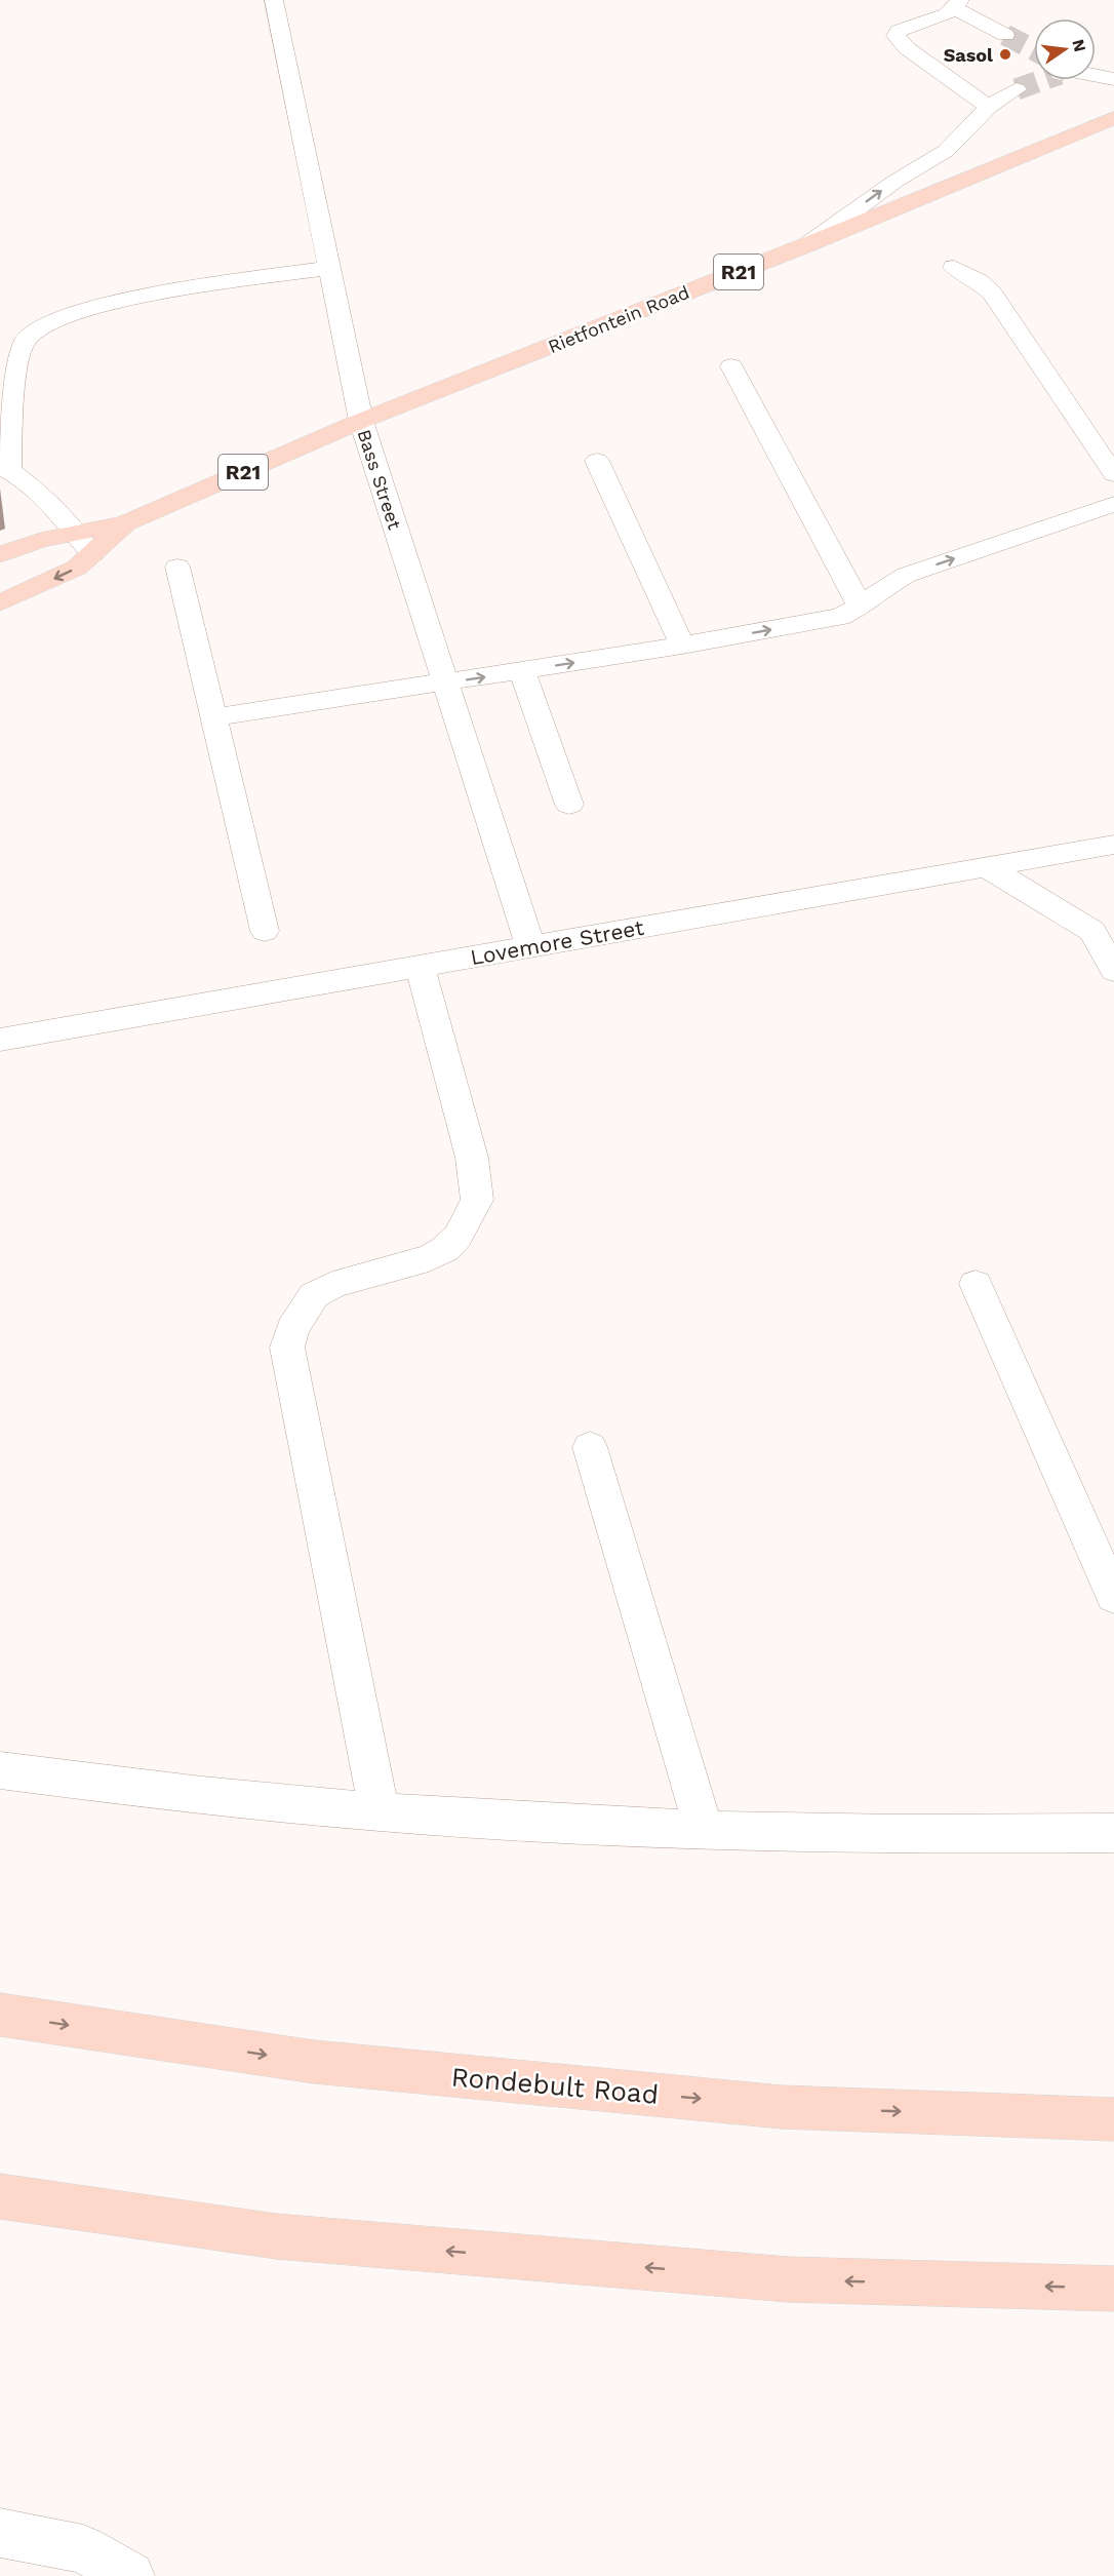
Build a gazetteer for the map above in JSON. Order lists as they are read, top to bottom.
{
  "streets": {
    "main road": ["R21", "Rietfontein Road", "Rondebult Road"],
    "street": ["Bass Street", "Lovemore Street"]
  },
  "crossings": [
    ["Rietfontein Road", "Bass Street"],
    ["Bass Street", "Lovemore Street"]
  ],
  "places": ["Sasol"],
  "north": "right"
}
